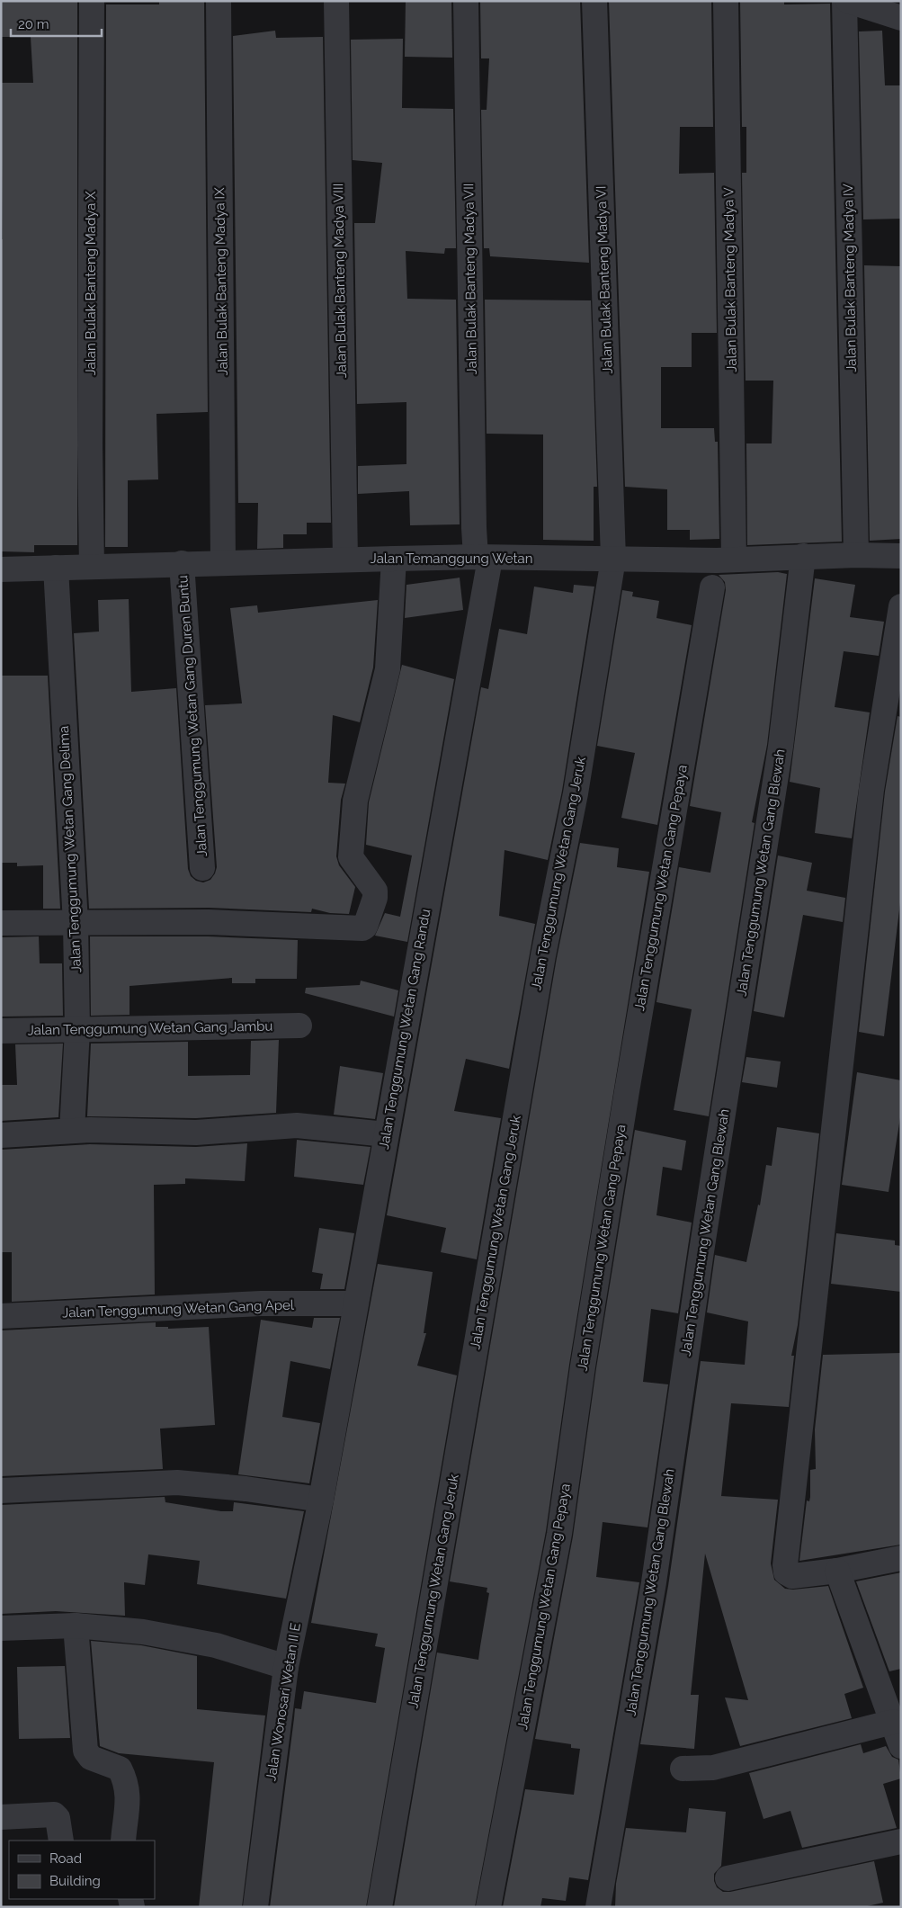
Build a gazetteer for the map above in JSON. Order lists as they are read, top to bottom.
{
  "streets": {
    "street": [
      "Jalan Bulak Banteng Madya IV",
      "Jalan Bulak Banteng Madya VII",
      "Jalan Bulak Banteng Madya VI",
      "Jalan Bulak Banteng Madya V",
      "Jalan Bulak Banteng Madya VIII",
      "Jalan Bulak Banteng Madya IX",
      "Jalan Bulak Banteng Madya X",
      "Jalan Temanggung Wetan",
      "Jalan Tenggumung Wetan Gang Duren Buntu",
      "Jalan Tenggumung Wetan Gang Delima",
      "Jalan Tenggumung Wetan Gang Blewah",
      "Jalan Tenggumung Wetan Gang Jeruk",
      "Jalan Tenggumung Wetan Gang Pepaya",
      "Jalan Tenggumung Wetan Gang Jambu",
      "Jalan Tenggumung Wetan Gang Randu",
      "Jalan Tenggumung Wetan Gang Apel",
      "Jalan Wonosari Wetan II E"
    ]
  },
  "crossings": [
    ["Jalan Bulak Banteng Madya IV", "Jalan Temanggung Wetan"],
    ["Jalan Bulak Banteng Madya VII", "Jalan Temanggung Wetan"],
    ["Jalan Bulak Banteng Madya VII", "Jalan Tenggumung Wetan Gang Randu"],
    ["Jalan Bulak Banteng Madya VI", "Jalan Temanggung Wetan"],
    ["Jalan Bulak Banteng Madya VI", "Jalan Tenggumung Wetan Gang Jeruk"],
    ["Jalan Bulak Banteng Madya V", "Jalan Temanggung Wetan"],
    ["Jalan Bulak Banteng Madya V", "Jalan Tenggumung Wetan Gang Pepaya"],
    ["Jalan Bulak Banteng Madya VIII", "Jalan Temanggung Wetan"],
    ["Jalan Bulak Banteng Madya IX", "Jalan Temanggung Wetan"],
    ["Jalan Bulak Banteng Madya X", "Jalan Temanggung Wetan"],
    ["Jalan Temanggung Wetan", "Jalan Tenggumung Wetan Gang Duren Buntu"],
    ["Jalan Temanggung Wetan", "Jalan Tenggumung Wetan Gang Delima"],
    ["Jalan Temanggung Wetan", "Jalan Tenggumung Wetan Gang Blewah"],
    ["Jalan Temanggung Wetan", "Jalan Tenggumung Wetan Gang Jeruk"],
    ["Jalan Temanggung Wetan", "Jalan Tenggumung Wetan Gang Pepaya"],
    ["Jalan Temanggung Wetan", "Jalan Tenggumung Wetan Gang Randu"],
    ["Jalan Tenggumung Wetan Gang Delima", "Jalan Tenggumung Wetan Gang Jambu"],
    ["Jalan Tenggumung Wetan Gang Randu", "Jalan Tenggumung Wetan Gang Apel"],
    ["Jalan Tenggumung Wetan Gang Randu", "Jalan Wonosari Wetan II E"]
  ],
  "legend": ["Road", "Building"],
  "scale_bar": "20 m"
}
